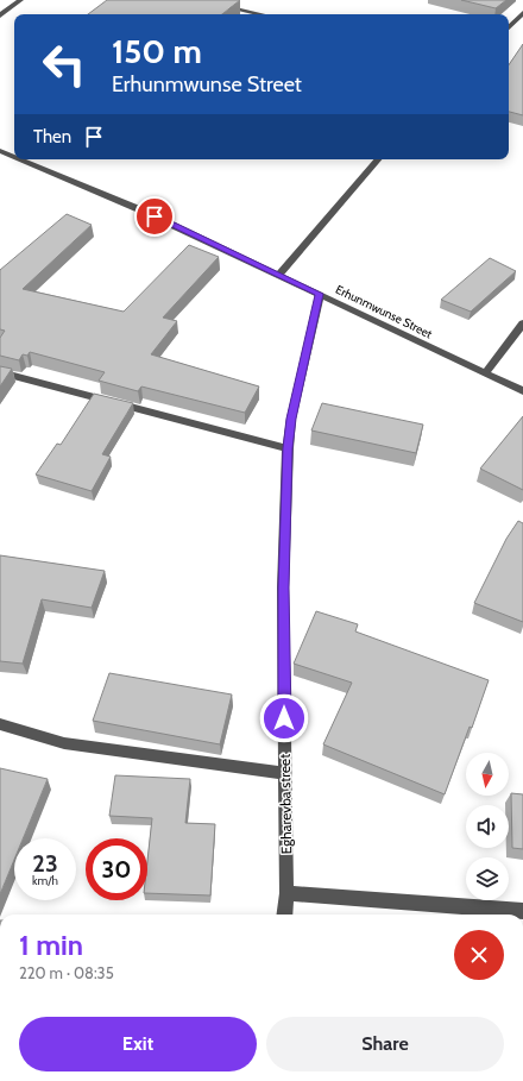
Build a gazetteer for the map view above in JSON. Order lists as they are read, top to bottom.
{
  "streets": {
    "street": ["Erhunmwunse Street", "Egharevba street"]
  },
  "crossings": [
    ["Erhunmwunse Street", "Egharevba street"]
  ],
  "north": "bottom",
  "page": {
    "turn": ["150 m", "Erhunmwunse Street"],
    "then": "Then",
    "speed": "23 km/h",
    "limit": "30",
    "heading": ["1 min", "220 m · 08:35"],
    "buttons": ["Exit", "Share"]
  }
}
